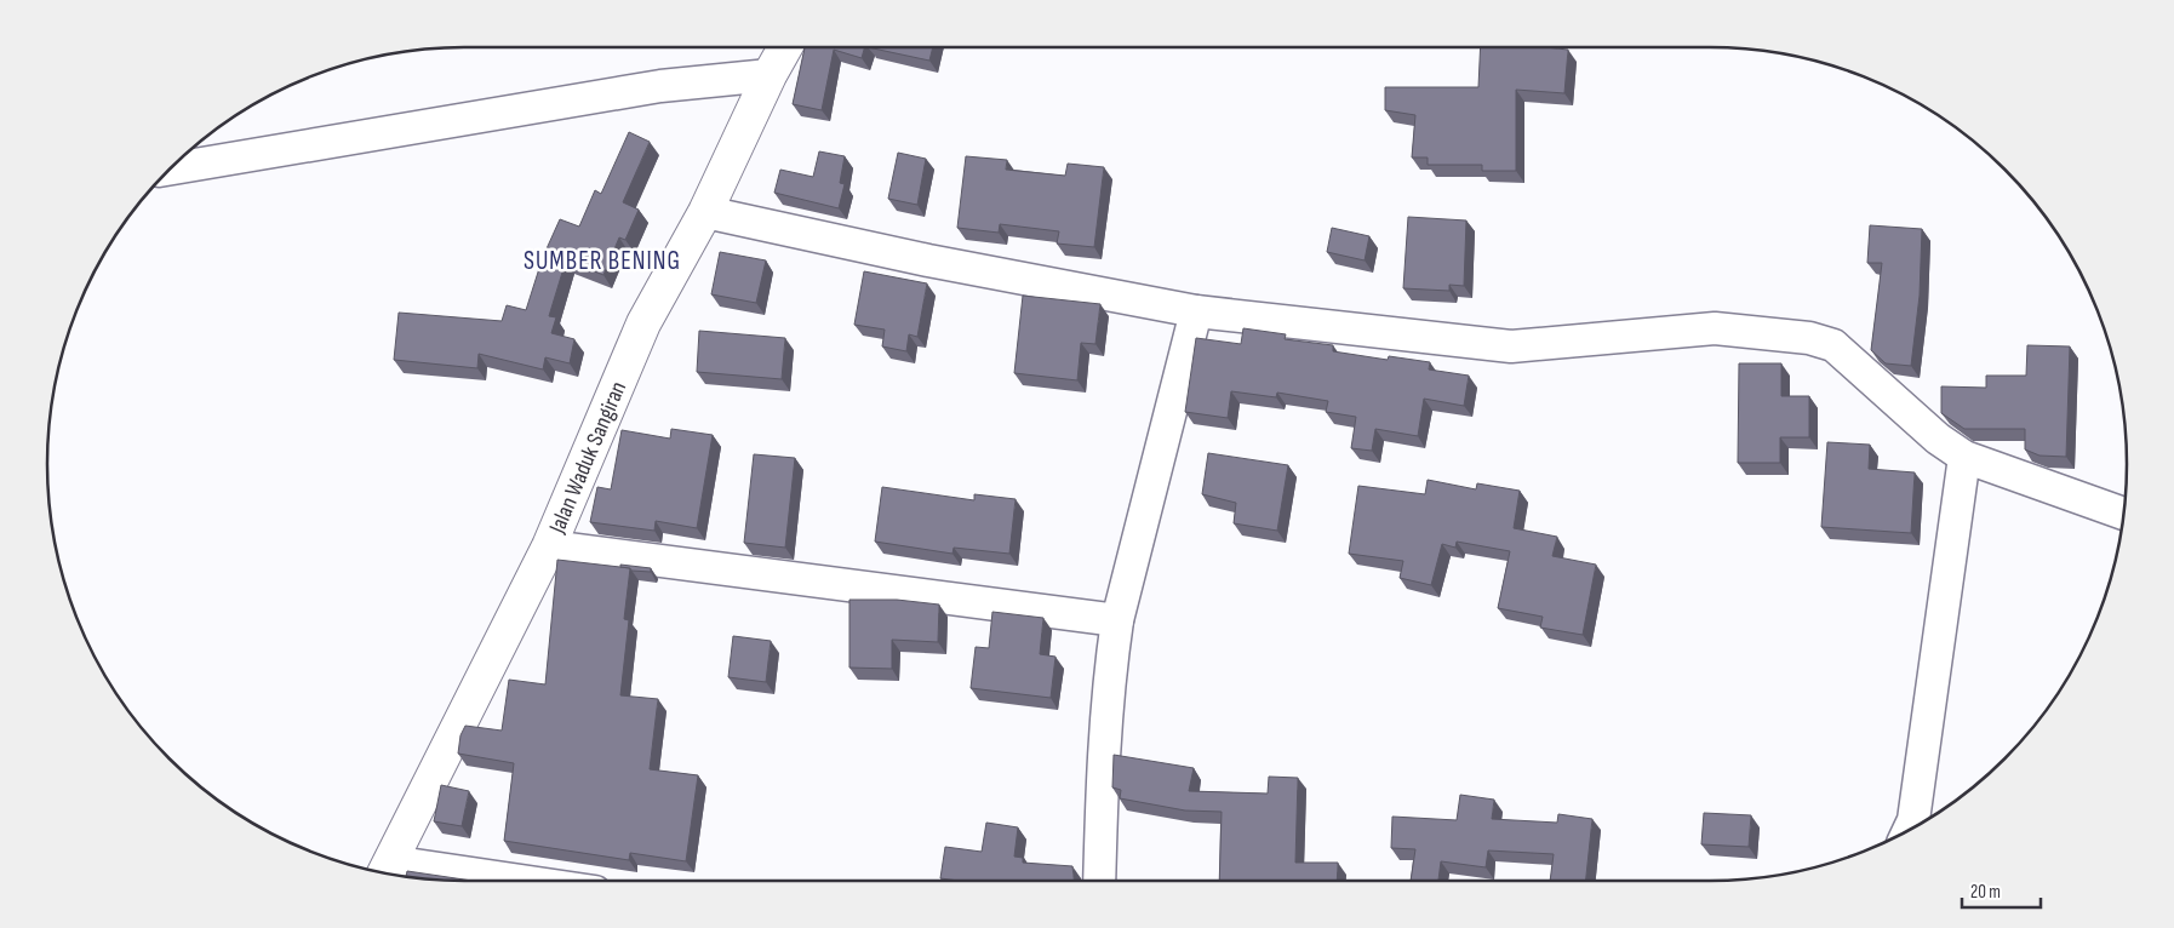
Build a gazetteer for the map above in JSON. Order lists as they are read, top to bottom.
{
  "streets": {
    "street": ["Jalan Waduk Sangiran"]
  },
  "districts": ["SUMBER BENING"],
  "scale_bar": "20 m"
}
